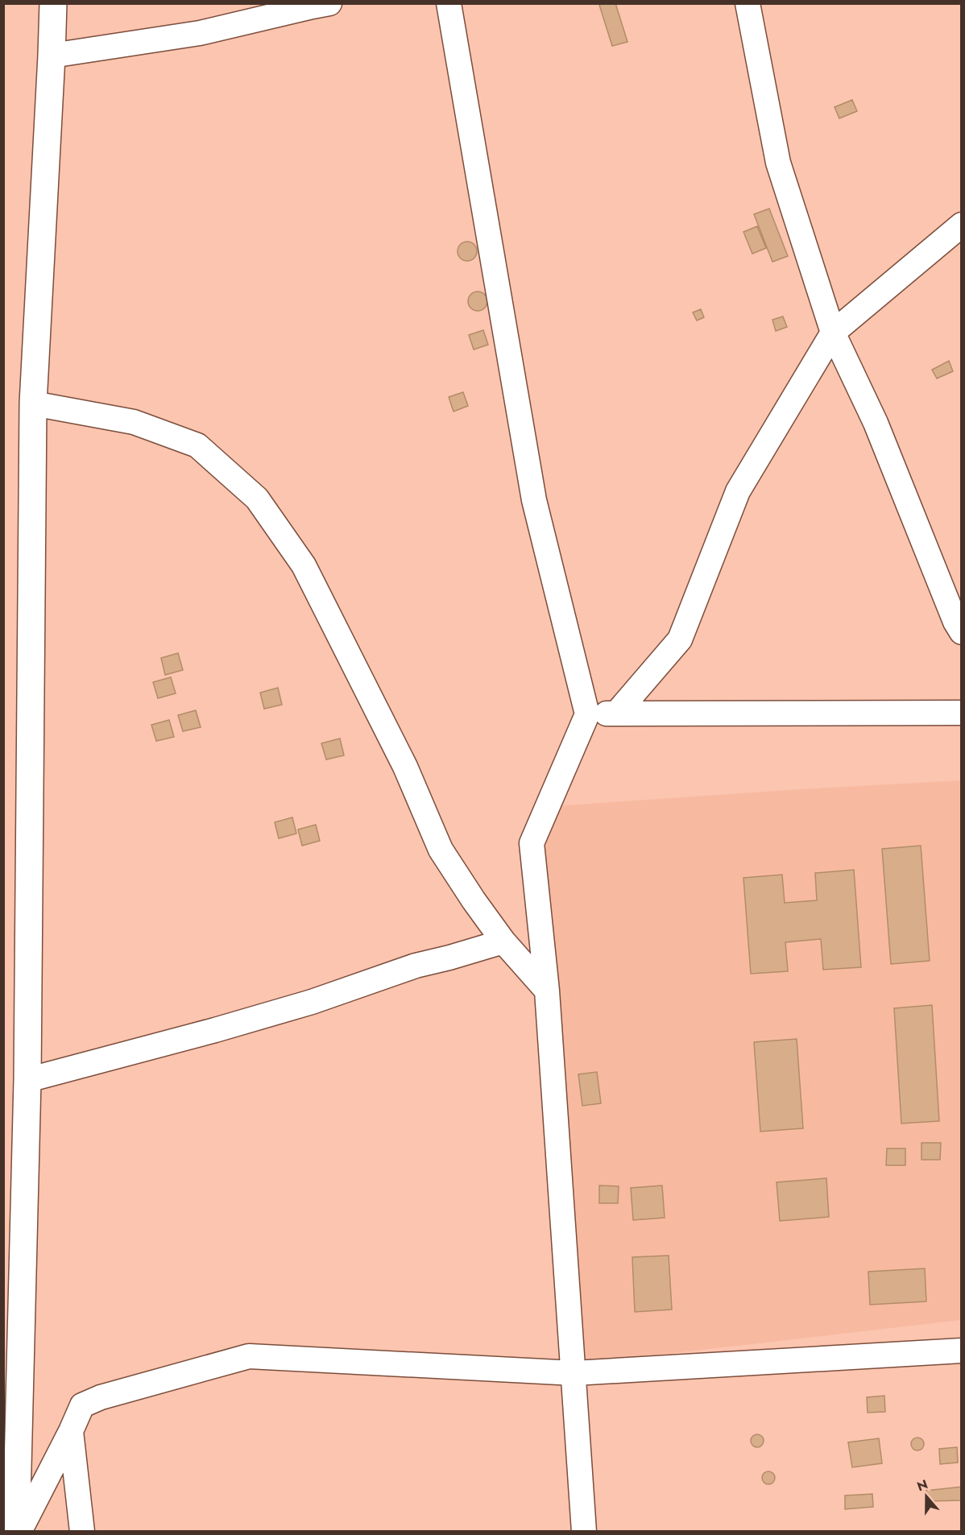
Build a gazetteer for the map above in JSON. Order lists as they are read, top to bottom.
{
  "north": "top"
}
